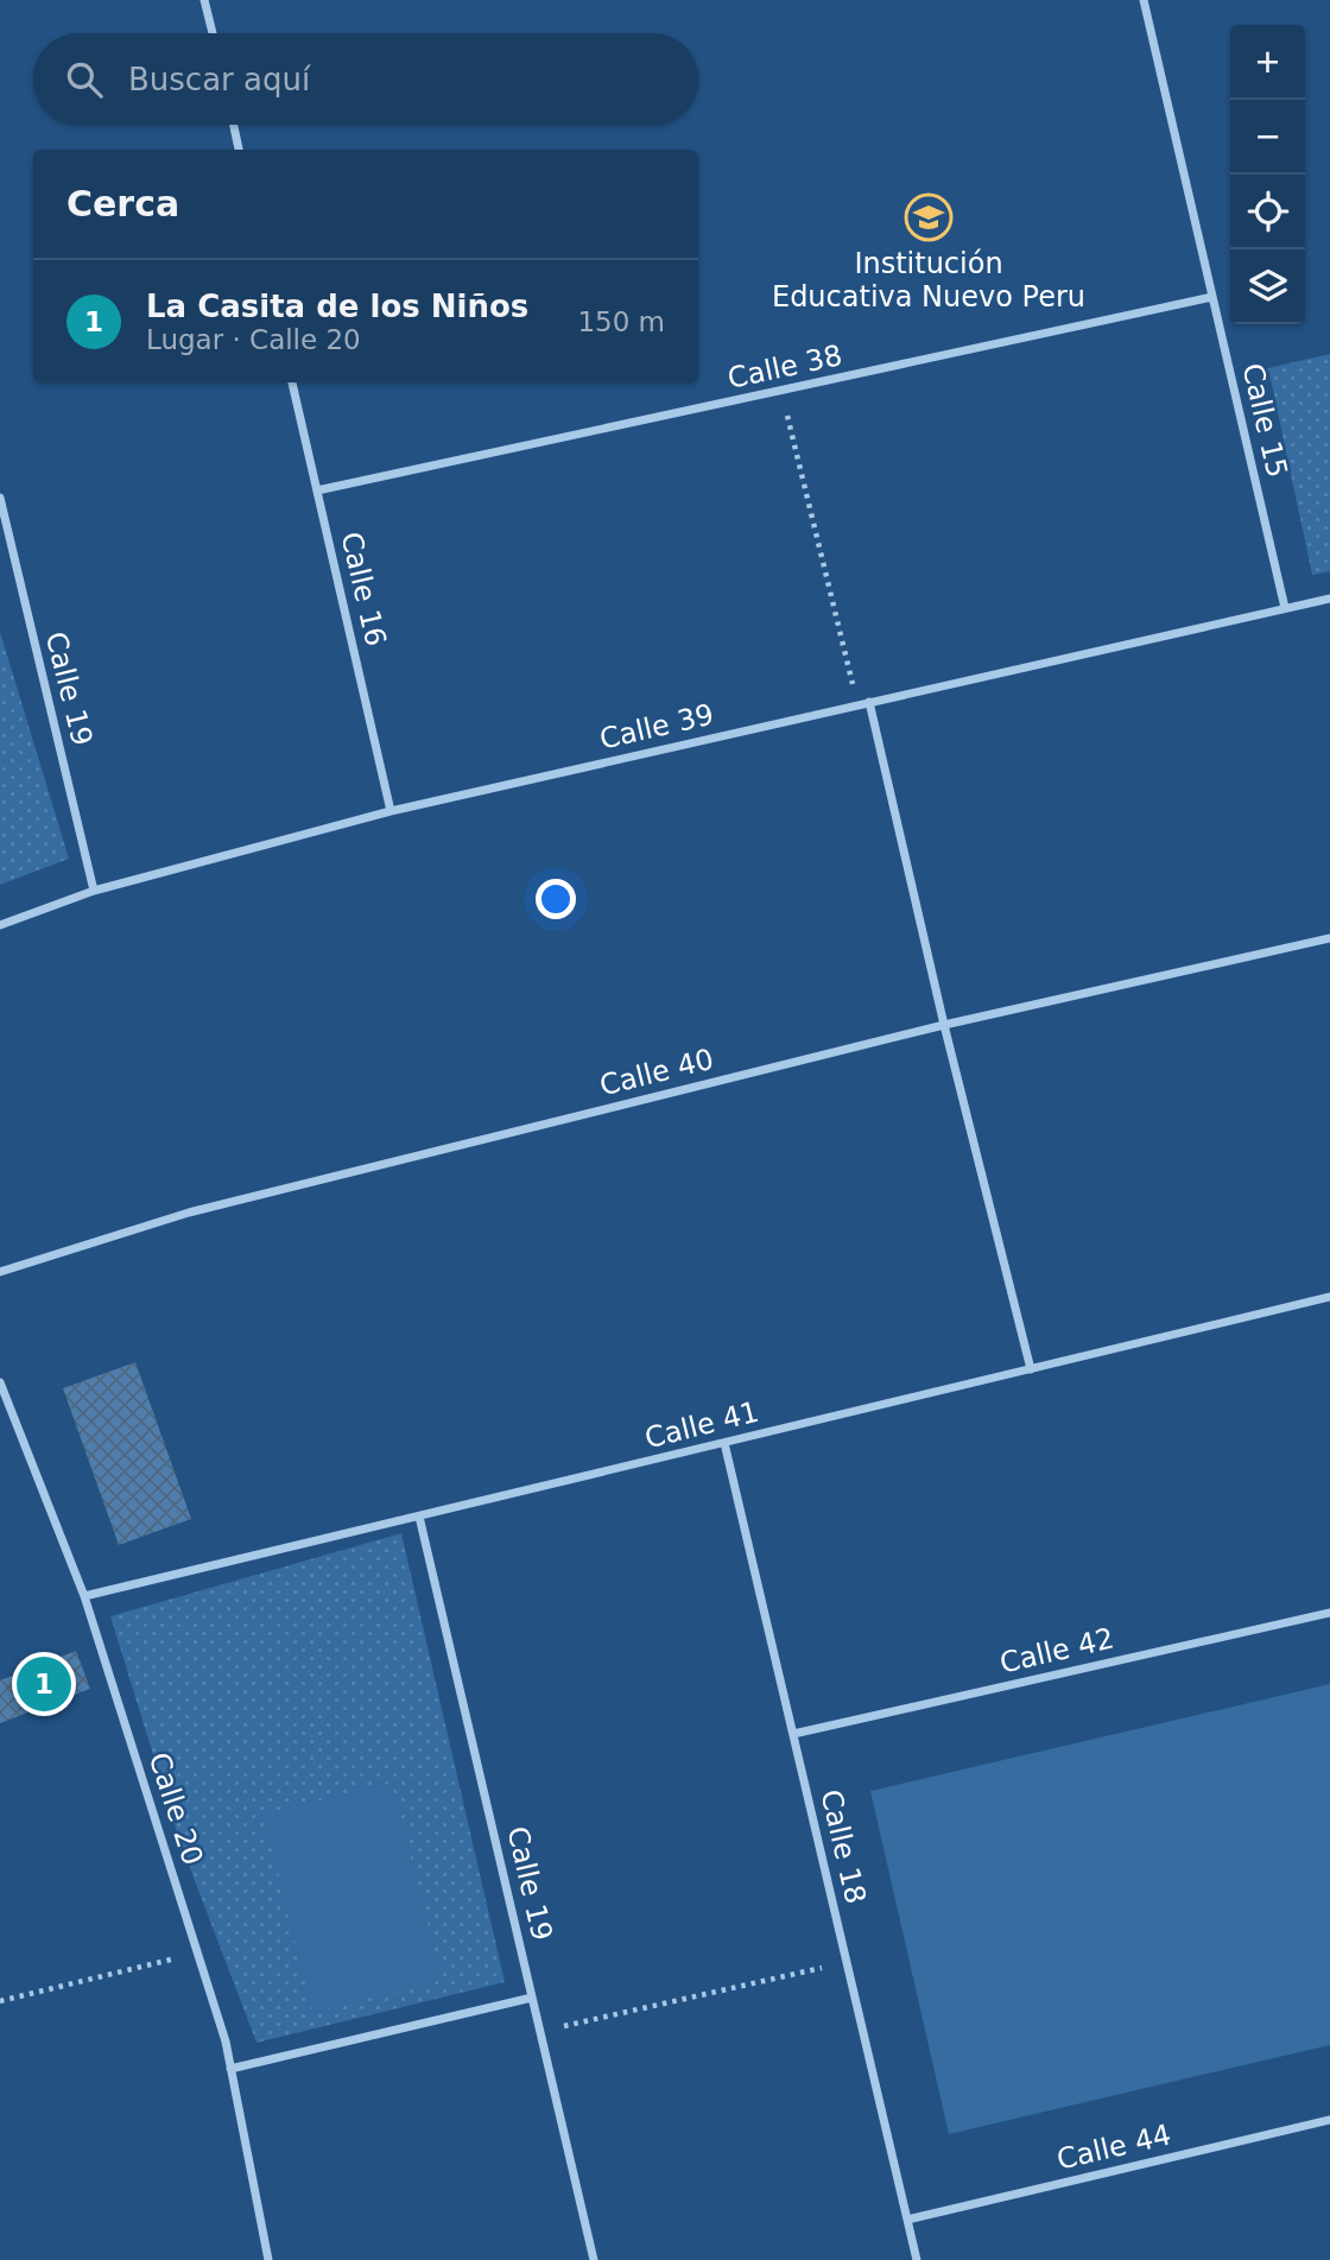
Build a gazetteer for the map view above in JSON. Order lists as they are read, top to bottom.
{
  "streets": {
    "street": [
      "Calle 38",
      "Calle 15",
      "Calle 16",
      "Calle 19",
      "Calle 39",
      "Calle 40",
      "Calle 41",
      "Calle 42",
      "Calle 20",
      "Calle 18",
      "Calle 44"
    ]
  },
  "crossings": [
    ["Calle 38", "Calle 15"],
    ["Calle 38", "Calle 16"],
    ["Calle 15", "Calle 39"],
    ["Calle 16", "Calle 39"],
    ["Calle 19", "Calle 39"],
    ["Calle 19", "Calle 41"],
    ["Calle 41", "Calle 20"],
    ["Calle 41", "Calle 18"],
    ["Calle 42", "Calle 18"],
    ["Calle 18", "Calle 44"]
  ],
  "places": {
    "school or university": ["Institución Educativa Nuevo Peru"]
  },
  "page": {
    "map_buttons": ["+", "−"],
    "search": "Buscar aquí",
    "heading": "Cerca",
    "list": [
      {
        "mark": "1",
        "name": "La Casita de los Niños",
        "note": "Lugar · Calle 20",
        "value": "150 m"
      }
    ],
    "pins": "1"
  }
}
